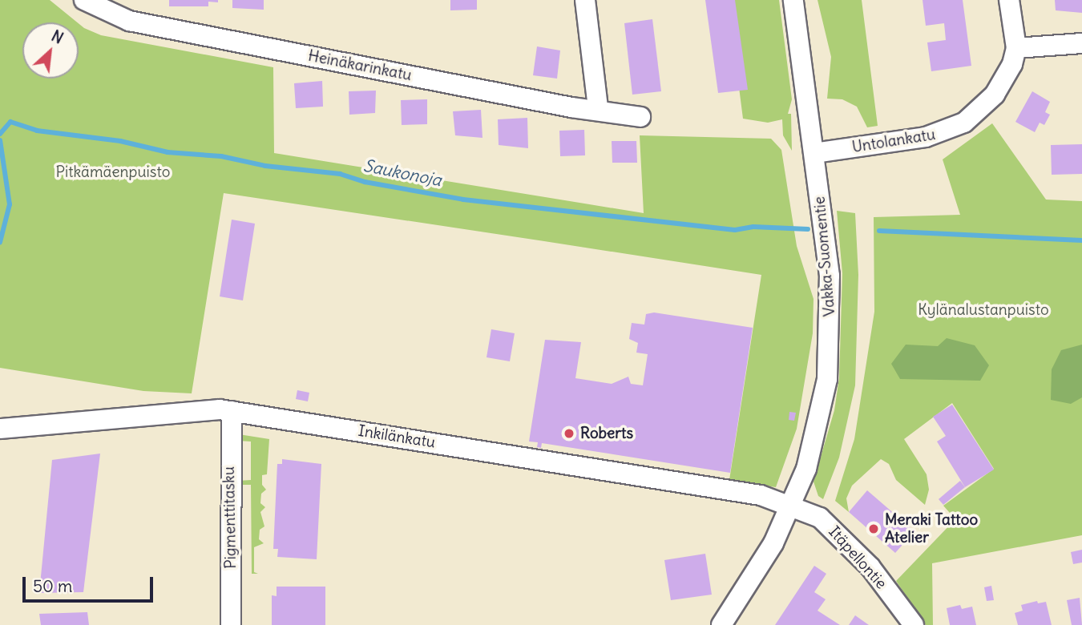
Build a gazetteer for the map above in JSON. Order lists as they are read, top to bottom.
{
  "streets": {
    "street": [
      "Heinäkarinkatu",
      "Untolankatu",
      "Vakka-Suomentie",
      "Inkilänkatu",
      "Pigmenttitasku",
      "Itäpellontie"
    ]
  },
  "crossings": [
    ["Untolankatu", "Vakka-Suomentie"],
    ["Vakka-Suomentie", "Inkilänkatu"],
    ["Vakka-Suomentie", "Itäpellontie"],
    ["Inkilänkatu", "Pigmenttitasku"],
    ["Inkilänkatu", "Itäpellontie"]
  ],
  "water": ["Saukonoja"],
  "parks": ["Pitkämäenpuisto", "Kylänalustanpuisto"],
  "places": ["Roberts", "Meraki Tattoo Atelier"],
  "scale_bar": "50 m",
  "north": "top right"
}
